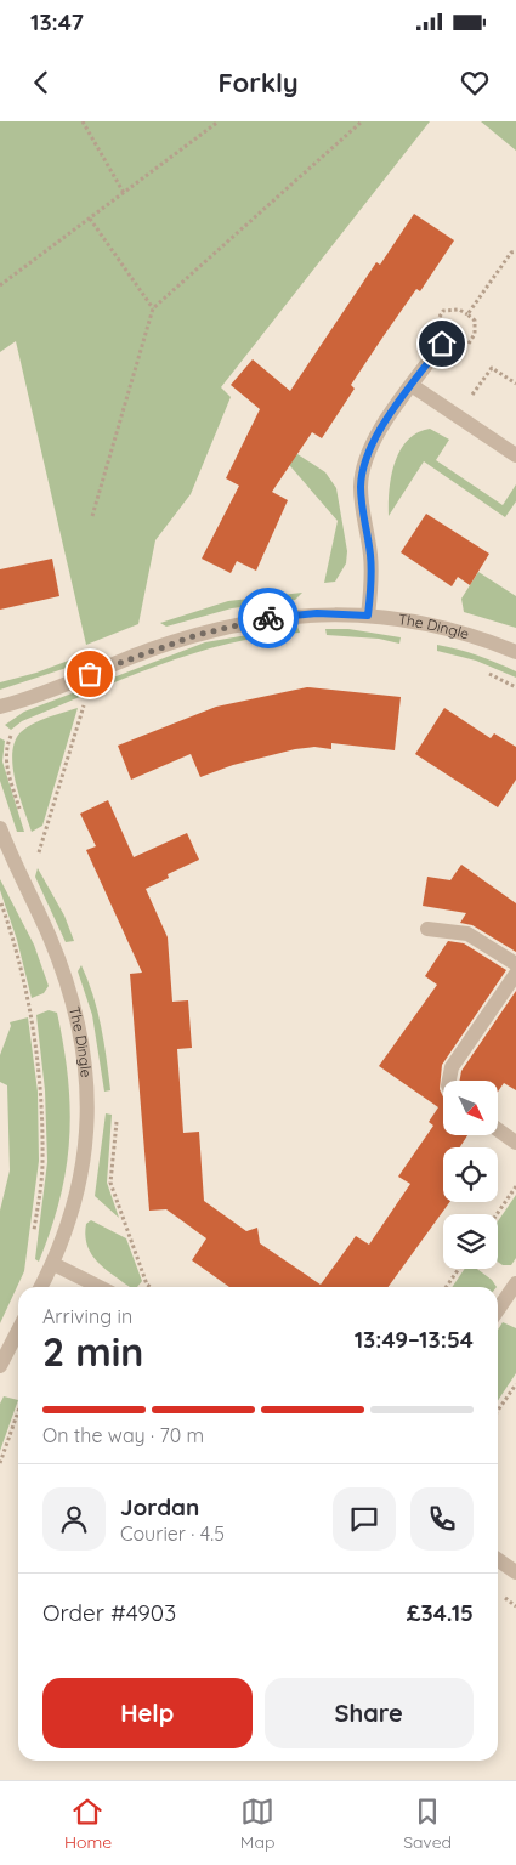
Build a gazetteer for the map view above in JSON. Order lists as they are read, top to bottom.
{
  "streets": {
    "street": ["The Dingle"]
  },
  "north": "bottom right",
  "page": {
    "status": "13:47",
    "header": "Forkly",
    "heading": ["2 min", "Arriving in", "13:49–13:54"],
    "panel": [
      "Jordan",
      "Courier · 4.5",
      "Order #4903",
      "£34.15"
    ],
    "bar": "On the way · 70 m",
    "buttons": ["Help", "Share"],
    "tabs": ["Home", "Map", "Saved"]
  }
}
